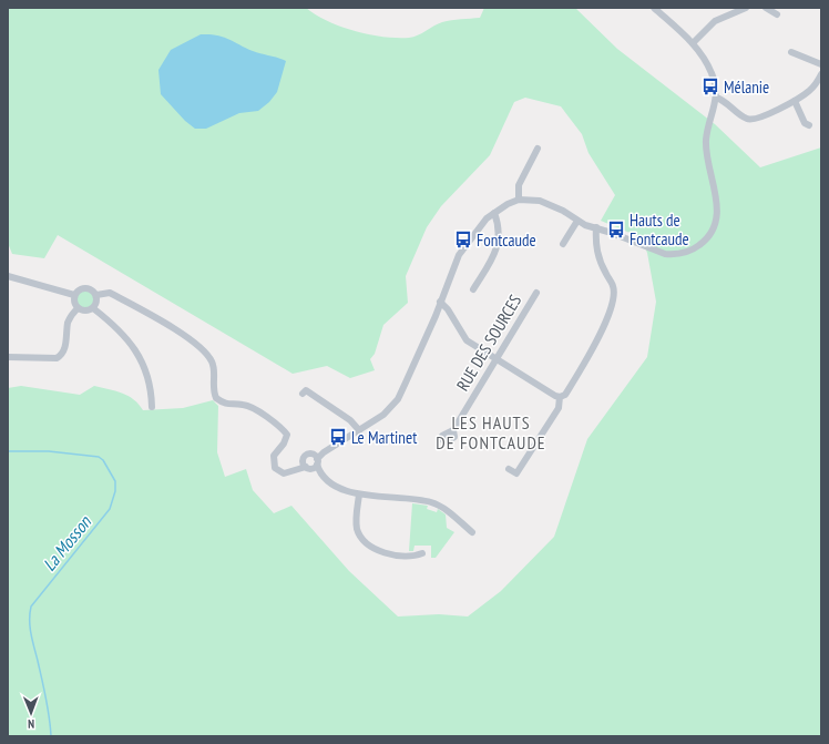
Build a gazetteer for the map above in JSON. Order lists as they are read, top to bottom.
{
  "streets": {
    "street": ["RUE DES SOURCES"]
  },
  "districts": ["LES HAUTS DE FONTCAUDE"],
  "water": ["La Mosson"],
  "places": {
    "bus stop": [
      "Mélanie",
      "Hauts de Fontcaude",
      "Fontcaude",
      "Le Martinet"
    ]
  },
  "north": "bottom"
}
